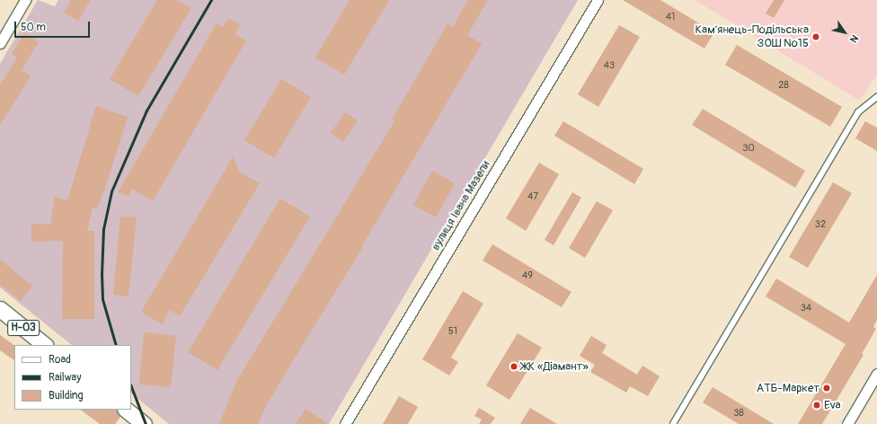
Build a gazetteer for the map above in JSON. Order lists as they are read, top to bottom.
{
  "streets": {
    "main road": ["Н-03"],
    "street": ["вулиця Івана Мазепи"]
  },
  "places": [
    "Кам'янець-Подільська ЗОШ №15",
    "ЖК «Діамант»",
    "АТБ-Маркет",
    "Eva"
  ],
  "house_numbers": [
    "41",
    "43",
    "28",
    "30",
    "47",
    "32",
    "49",
    "34",
    "51",
    "38"
  ],
  "legend": ["Road", "Railway", "Building"],
  "scale_bar": "50 m",
  "north": "bottom right"
}
